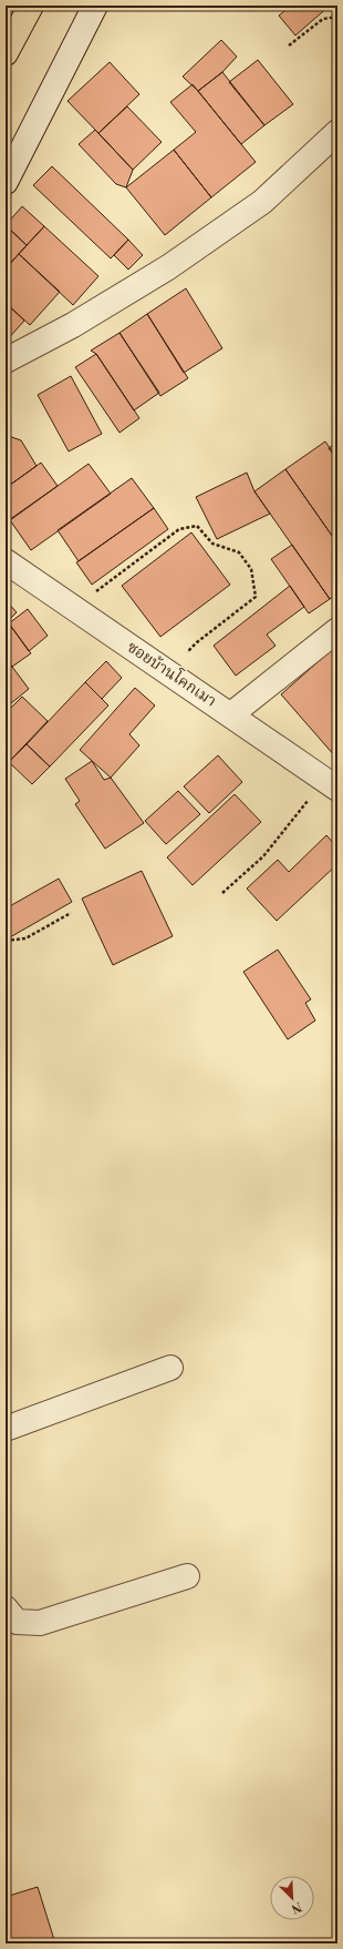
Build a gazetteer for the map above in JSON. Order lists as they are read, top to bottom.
{
  "streets": {
    "street": ["ซอยบ้านโคกเมา"]
  },
  "north": "bottom right"
}
